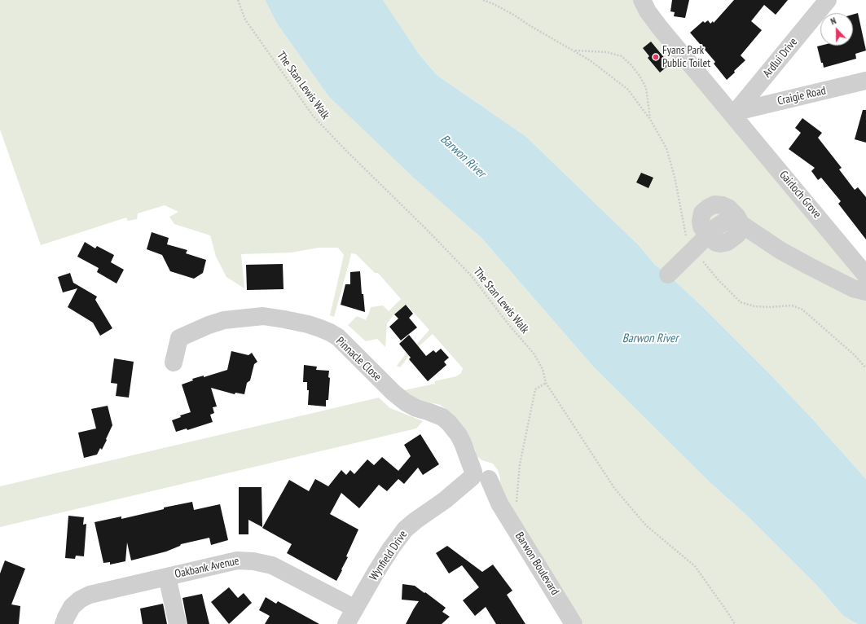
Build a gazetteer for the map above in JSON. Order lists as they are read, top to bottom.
{
  "streets": {
    "street": [
      "Ardlui Drive",
      "Craigie Road",
      "Gairloch Grove",
      "Pinnacle Close",
      "Wynfield Drive",
      "Barwon Boulevard",
      "Oakbank Avenue"
    ],
    "path": ["The Stan Lewis Walk"]
  },
  "crossings": [
    ["Ardlui Drive", "Craigie Road"],
    ["Ardlui Drive", "Gairloch Grove"],
    ["Craigie Road", "Gairloch Grove"],
    ["Pinnacle Close", "Wynfield Drive"],
    ["Pinnacle Close", "Barwon Boulevard"],
    ["Wynfield Drive", "Barwon Boulevard"],
    ["Wynfield Drive", "Oakbank Avenue"]
  ],
  "water": ["Barwon River"],
  "places": ["Fyans Park Public Toilet"],
  "north": "top"
}
